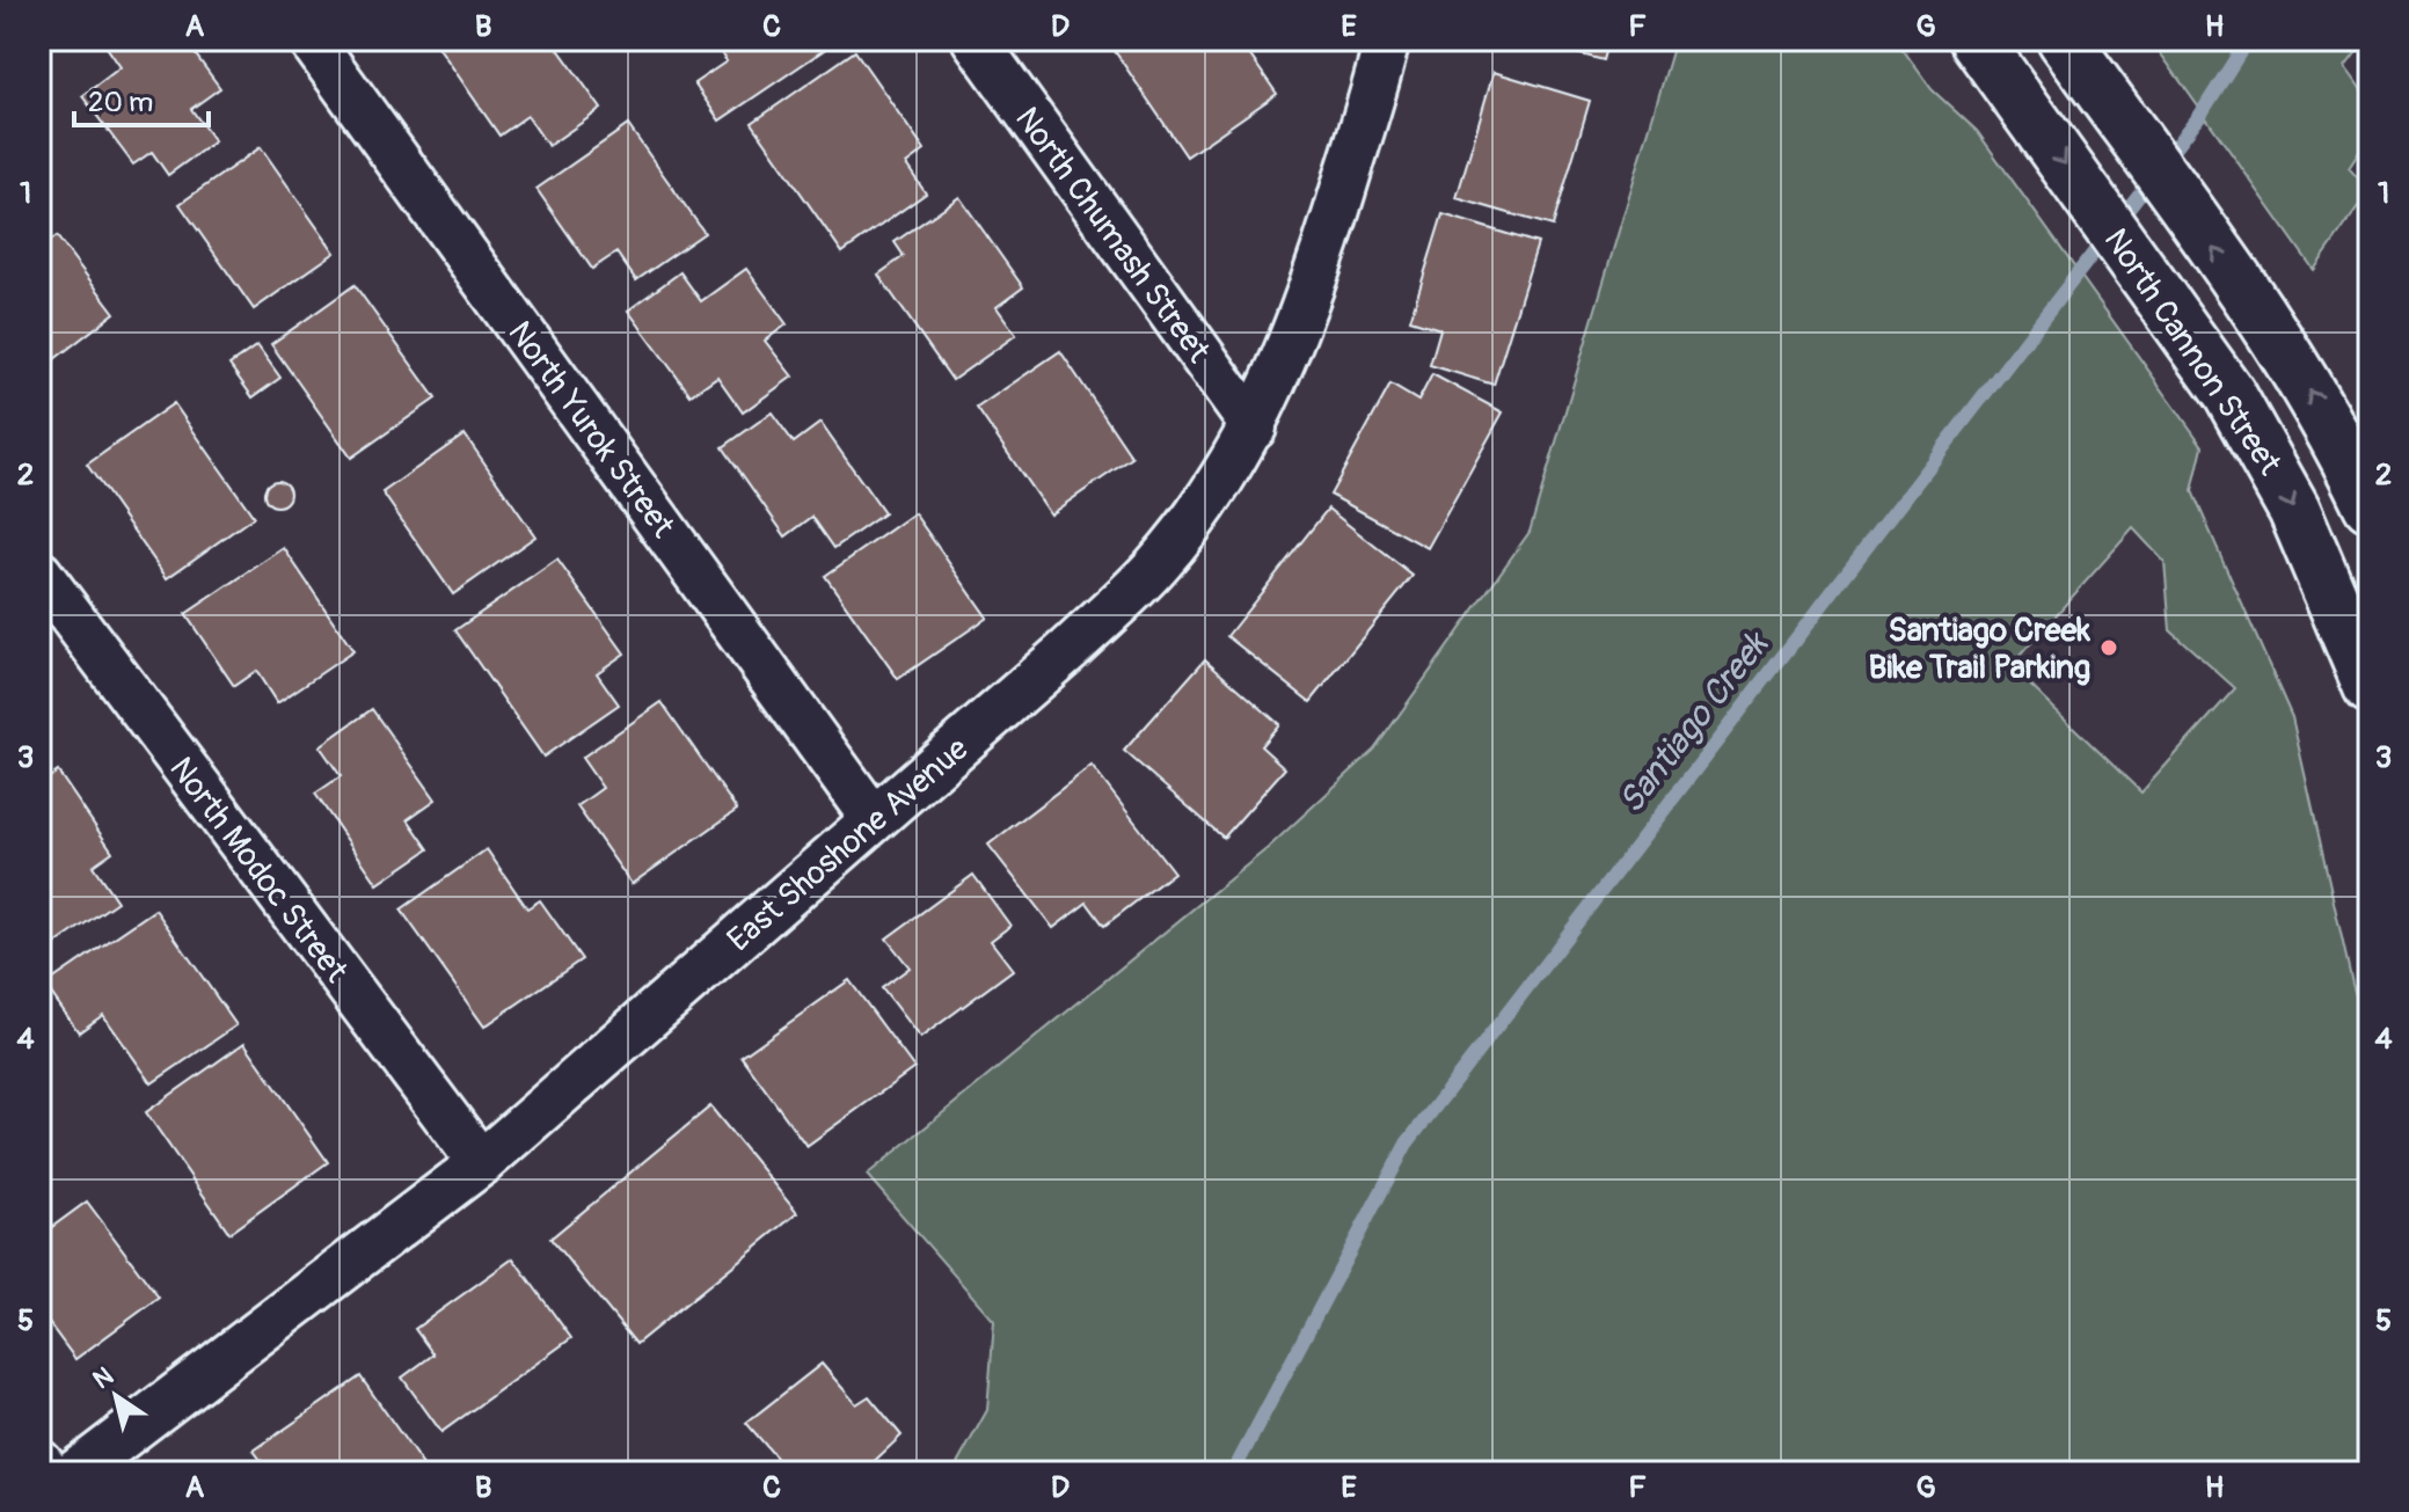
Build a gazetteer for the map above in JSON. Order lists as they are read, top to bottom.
{
  "streets": {
    "main road": ["North Cannon Street"],
    "street": [
      "North Chumash Street",
      "North Yurok Street",
      "East Shoshone Avenue",
      "North Modoc Street"
    ]
  },
  "crossings": [
    ["North Chumash Street", "East Shoshone Avenue"],
    ["North Yurok Street", "East Shoshone Avenue"],
    ["East Shoshone Avenue", "North Modoc Street"]
  ],
  "water": ["Santiago Creek"],
  "places": ["Santiago Creek Bike Trail Parking"],
  "scale_bar": "20 m",
  "north": "top left",
  "grid": {
    "columns": [
      "A",
      "B",
      "C",
      "D",
      "E",
      "F",
      "G",
      "H"
    ],
    "rows": [
      "1",
      "2",
      "3",
      "4",
      "5"
    ]
  }
}
